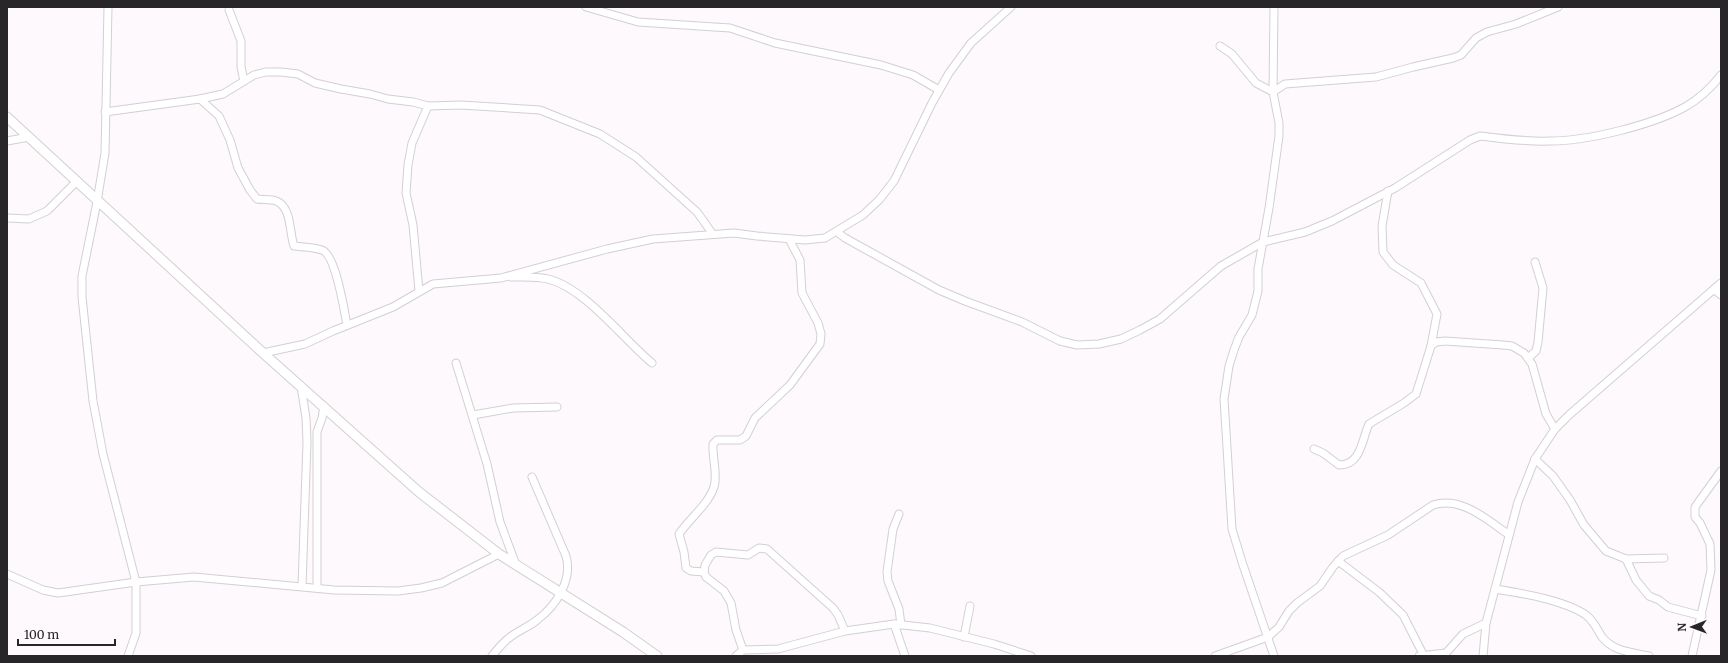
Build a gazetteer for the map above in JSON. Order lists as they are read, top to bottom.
{
  "scale_bar": "100 m",
  "north": "left"
}
